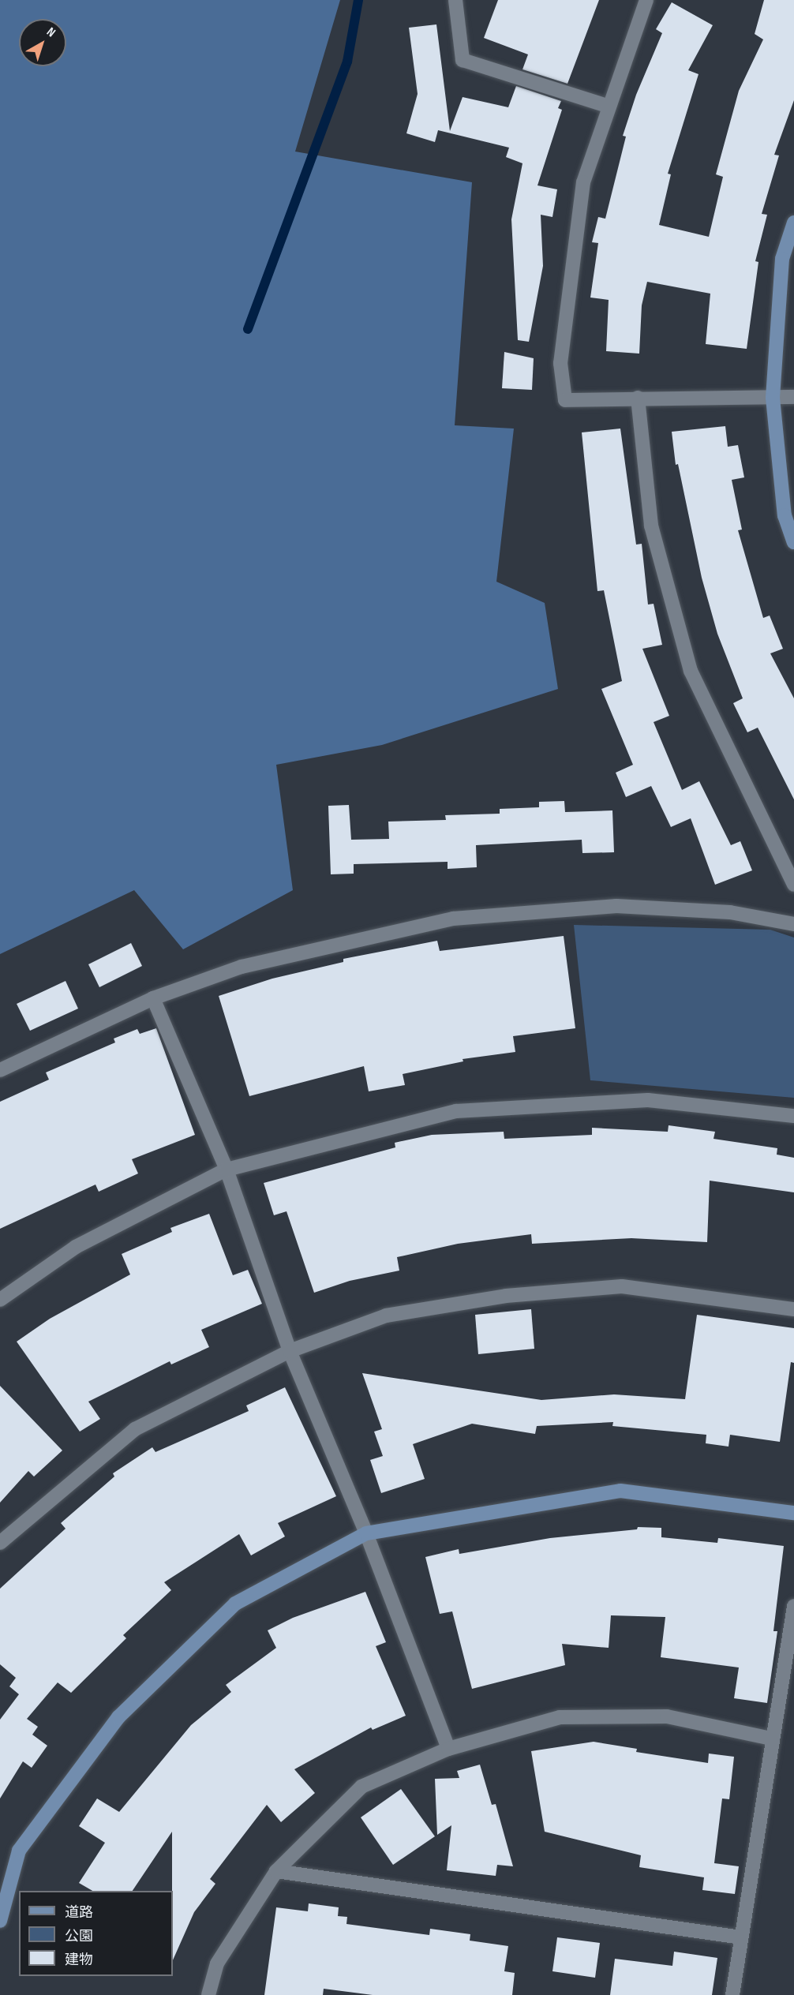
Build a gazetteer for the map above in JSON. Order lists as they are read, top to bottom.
{
  "legend": ["道路", "公園", "建物"],
  "north": "top right"
}
